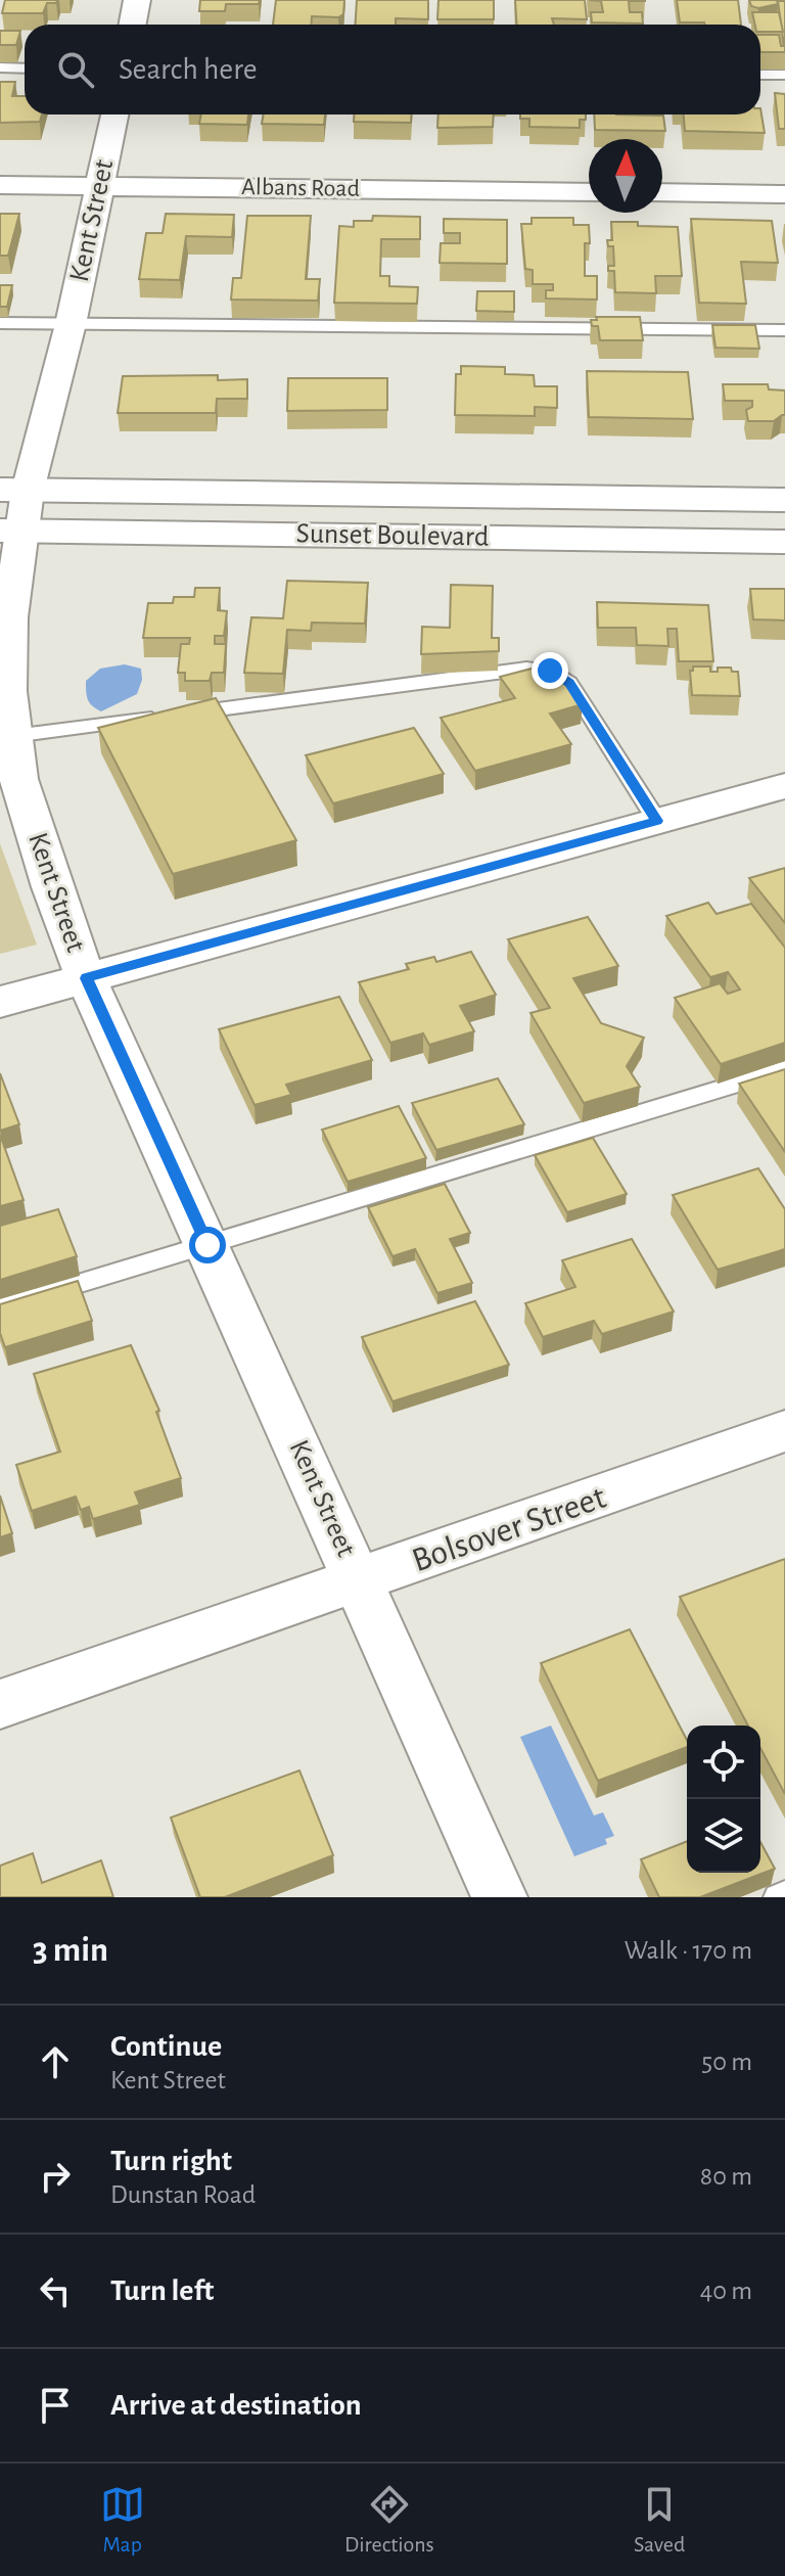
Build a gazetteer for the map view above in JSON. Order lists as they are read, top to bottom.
{
  "streets": {
    "street": [
      "Albans Road",
      "Kent Street",
      "Sunset Boulevard",
      "Bolsover Street"
    ]
  },
  "crossings": [
    ["Albans Road", "Kent Street"],
    ["Kent Street", "Sunset Boulevard"],
    ["Kent Street", "Bolsover Street"]
  ],
  "north": "top",
  "page": {
    "search": "Search here",
    "heading": ["3 min", "Walk · 170 m"],
    "list": [
      ["Continue", "Kent Street", "50 m"],
      ["Turn right", "Dunstan Road", "80 m"],
      ["Turn left", "40 m"],
      "Arrive at destination"
    ],
    "nav": ["Map", "Directions", "Saved"]
  }
}
